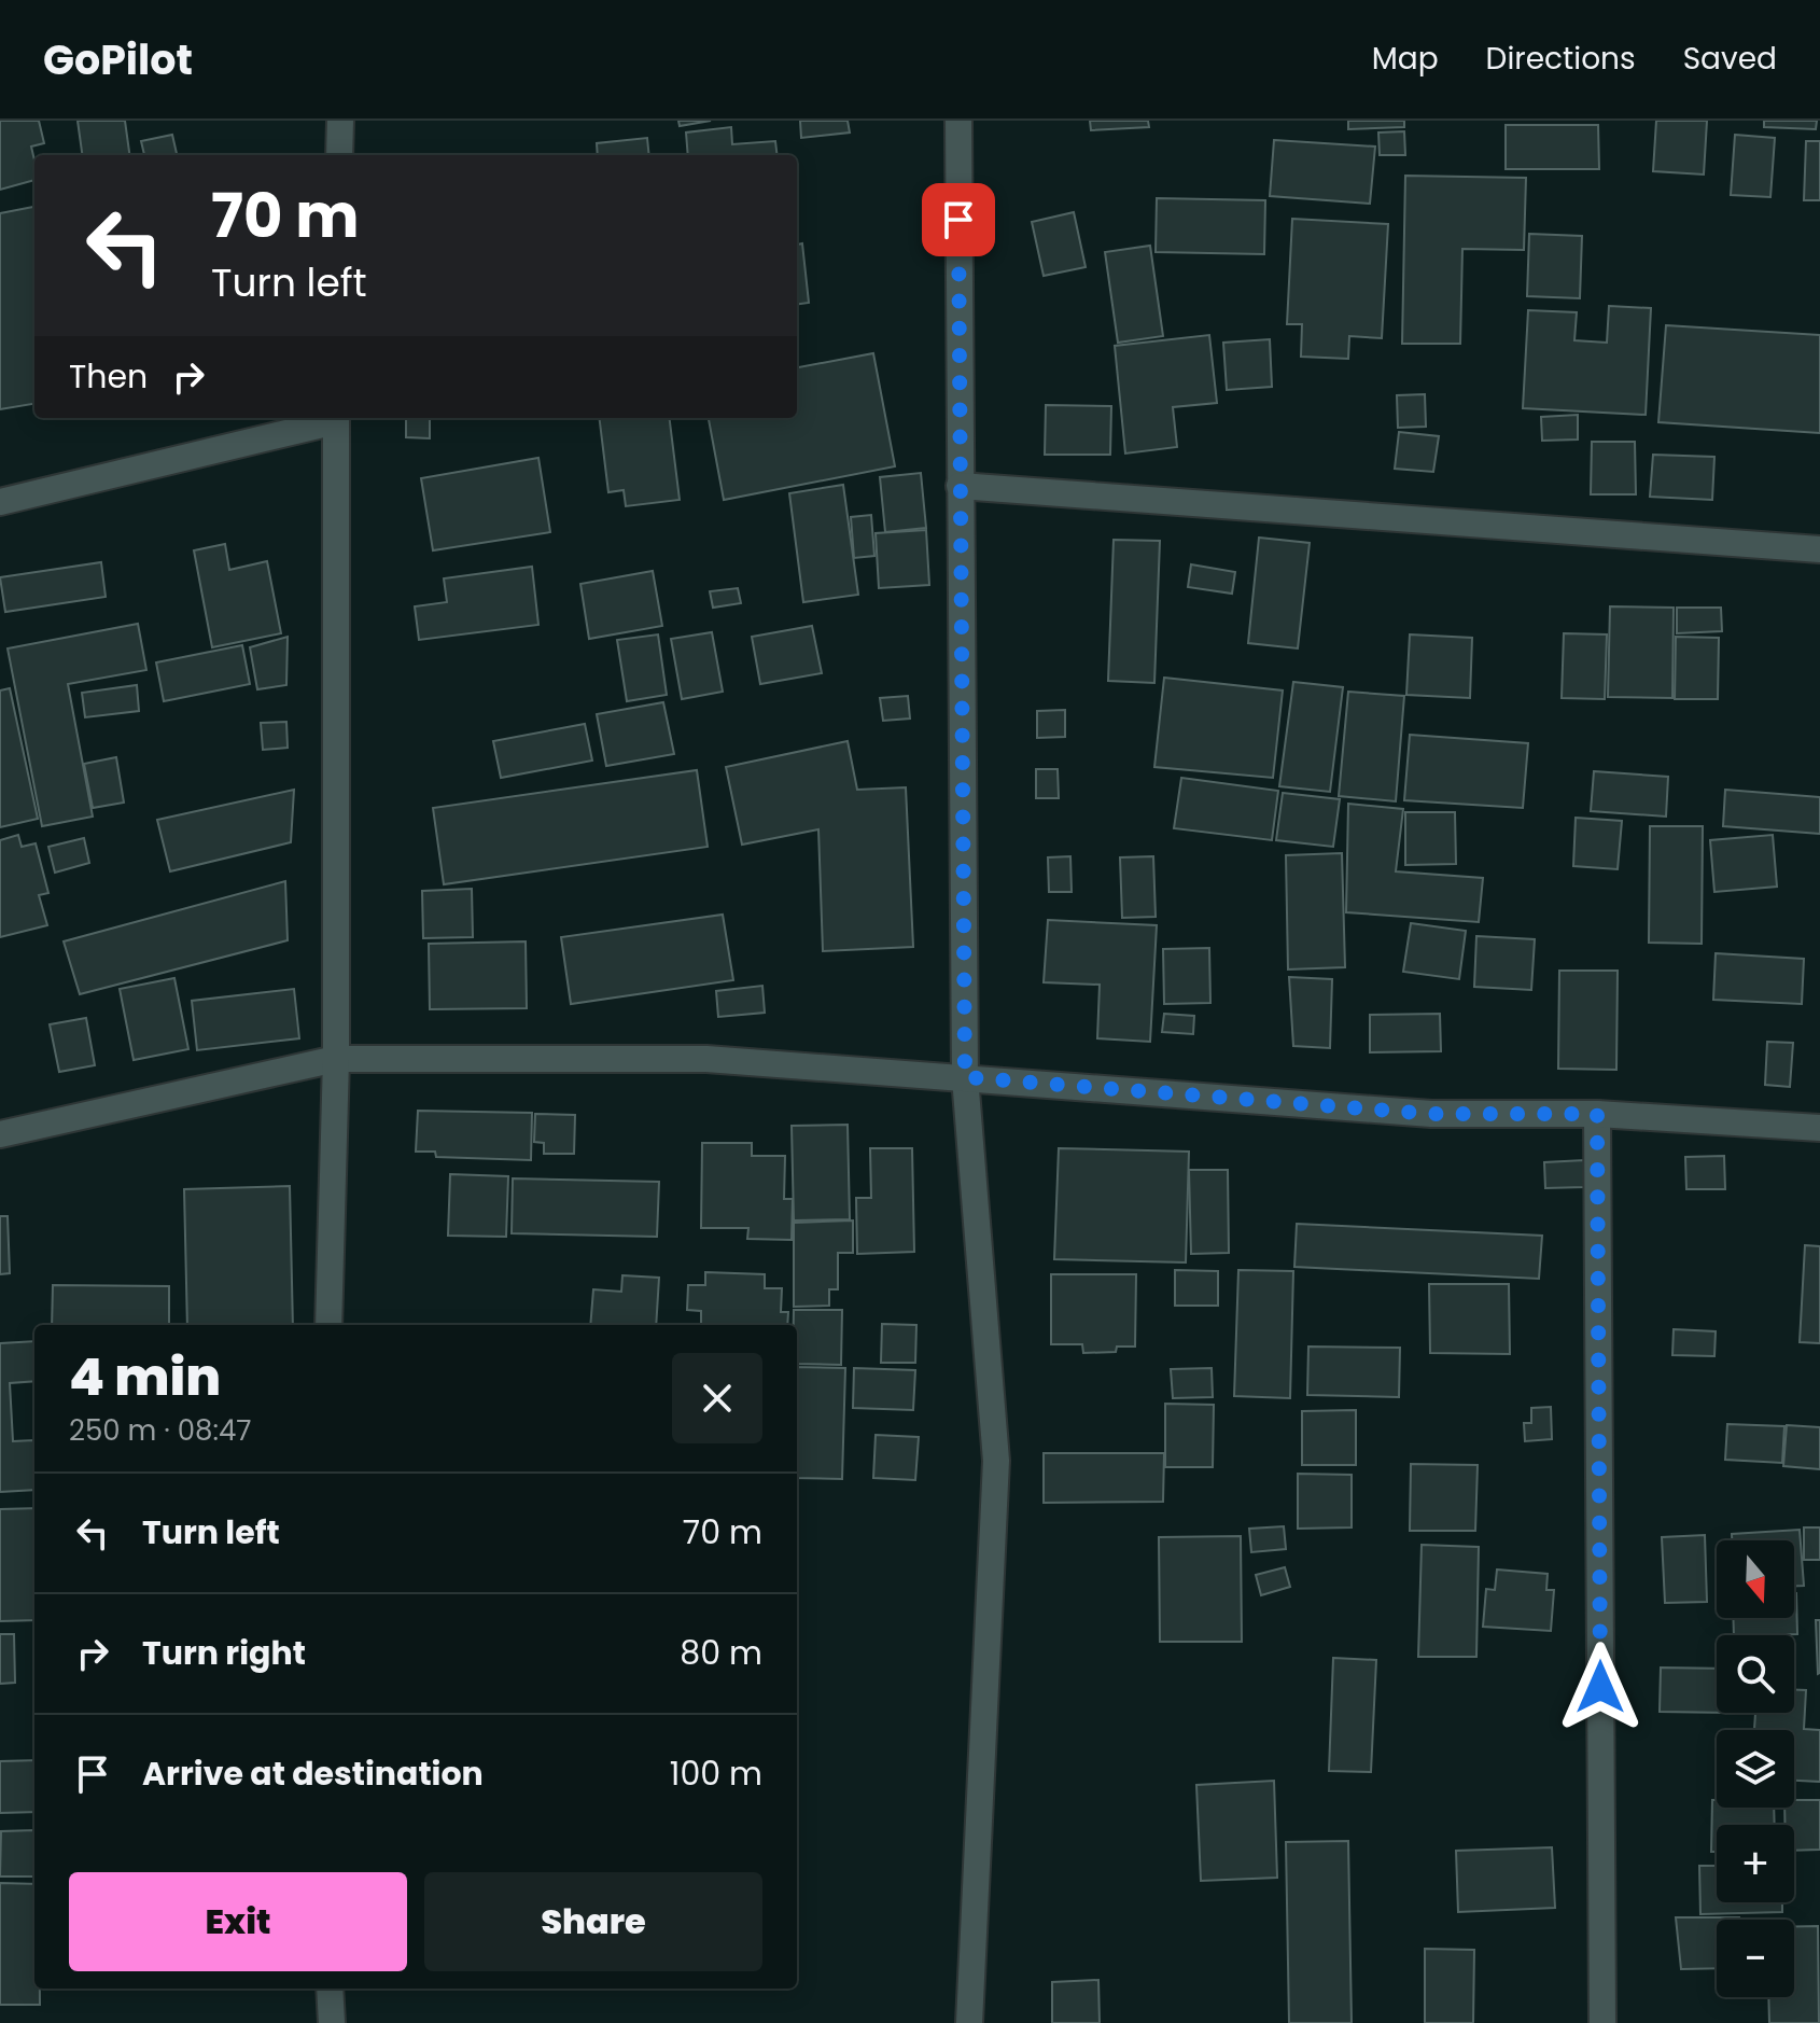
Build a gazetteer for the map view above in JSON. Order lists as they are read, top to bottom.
{
  "north": "bottom",
  "page": {
    "header": "GoPilot",
    "nav": ["Map", "Directions", "Saved"],
    "turn": ["70 m", "Turn left"],
    "then": "Then",
    "heading": ["4 min", "250 m · 08:47"],
    "list": [
      {
        "name": "Turn left",
        "value": "70 m"
      },
      {
        "name": "Turn right",
        "value": "80 m"
      },
      {
        "name": "Arrive at destination",
        "value": "100 m"
      }
    ],
    "map_buttons": ["+", "−"],
    "buttons": ["Exit", "Share"]
  }
}
